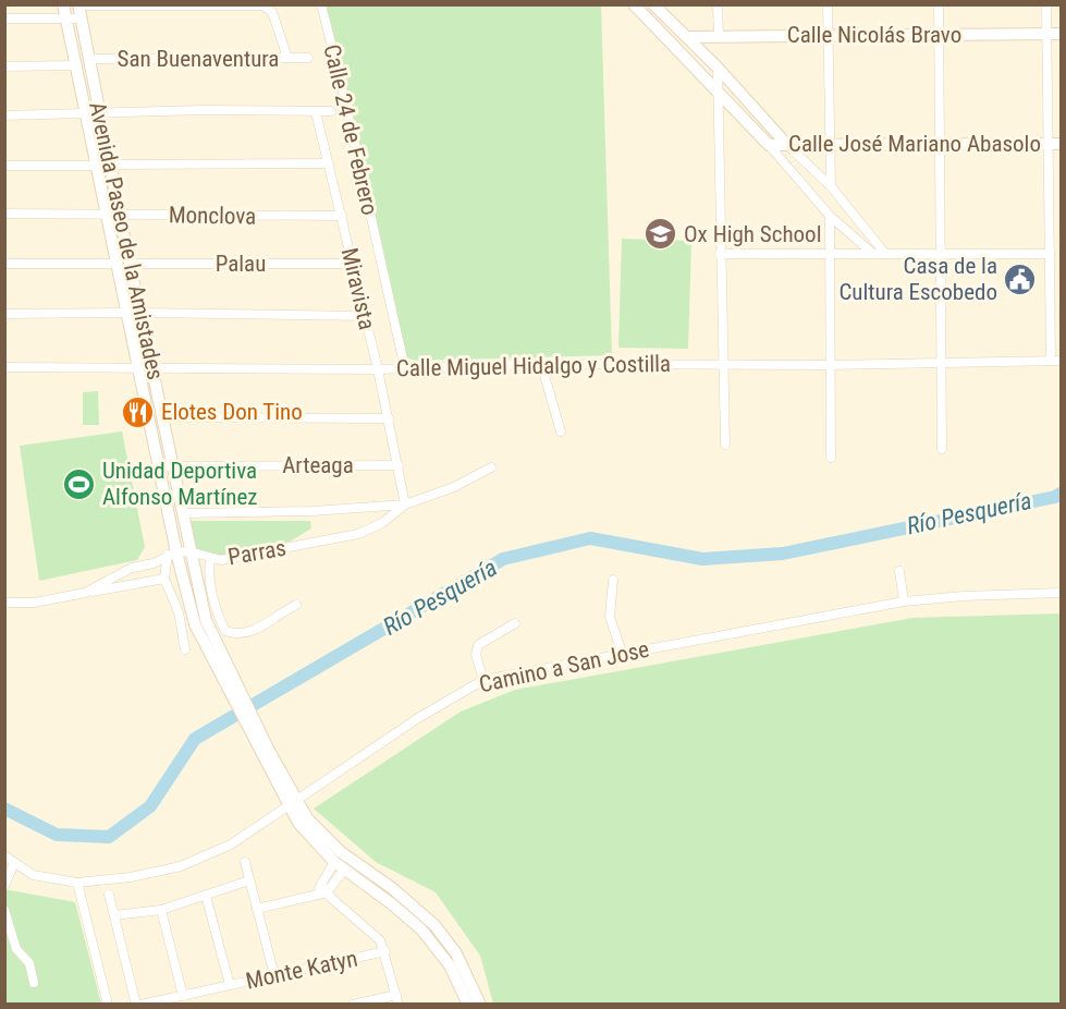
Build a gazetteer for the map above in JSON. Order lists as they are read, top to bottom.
{
  "streets": {
    "street": [
      "Calle Nicolás Bravo",
      "San Buenaventura",
      "Calle 24 de Febrero",
      "Calle José Mariano Abasolo",
      "Monclova",
      "Avenida Paseo de la Amistades",
      "Palau",
      "Miravista",
      "Calle Miguel Hidalgo y Costilla",
      "Arteaga",
      "Parras",
      "Camino a San Jose",
      "Monte Katyn"
    ]
  },
  "crossings": [
    ["San Buenaventura", "Avenida Paseo de la Amistades"],
    ["Calle 24 de Febrero", "Calle Miguel Hidalgo y Costilla"],
    ["Monclova", "Avenida Paseo de la Amistades"],
    ["Monclova", "Miravista"],
    ["Avenida Paseo de la Amistades", "Palau"],
    ["Avenida Paseo de la Amistades", "Calle Miguel Hidalgo y Costilla"],
    ["Avenida Paseo de la Amistades", "Arteaga"],
    ["Avenida Paseo de la Amistades", "Parras"],
    ["Avenida Paseo de la Amistades", "Camino a San Jose"],
    ["Palau", "Miravista"],
    ["Miravista", "Calle Miguel Hidalgo y Costilla"],
    ["Miravista", "Arteaga"],
    ["Miravista", "Parras"]
  ],
  "water": ["Río Pesquería"],
  "places": {
    "school or university": ["Ox High School"],
    "public building": ["Casa de la Cultura Escobedo"],
    "restaurant": ["Elotes Don Tino"],
    "sports": ["Unidad Deportiva Alfonso Martínez"]
  }
}
